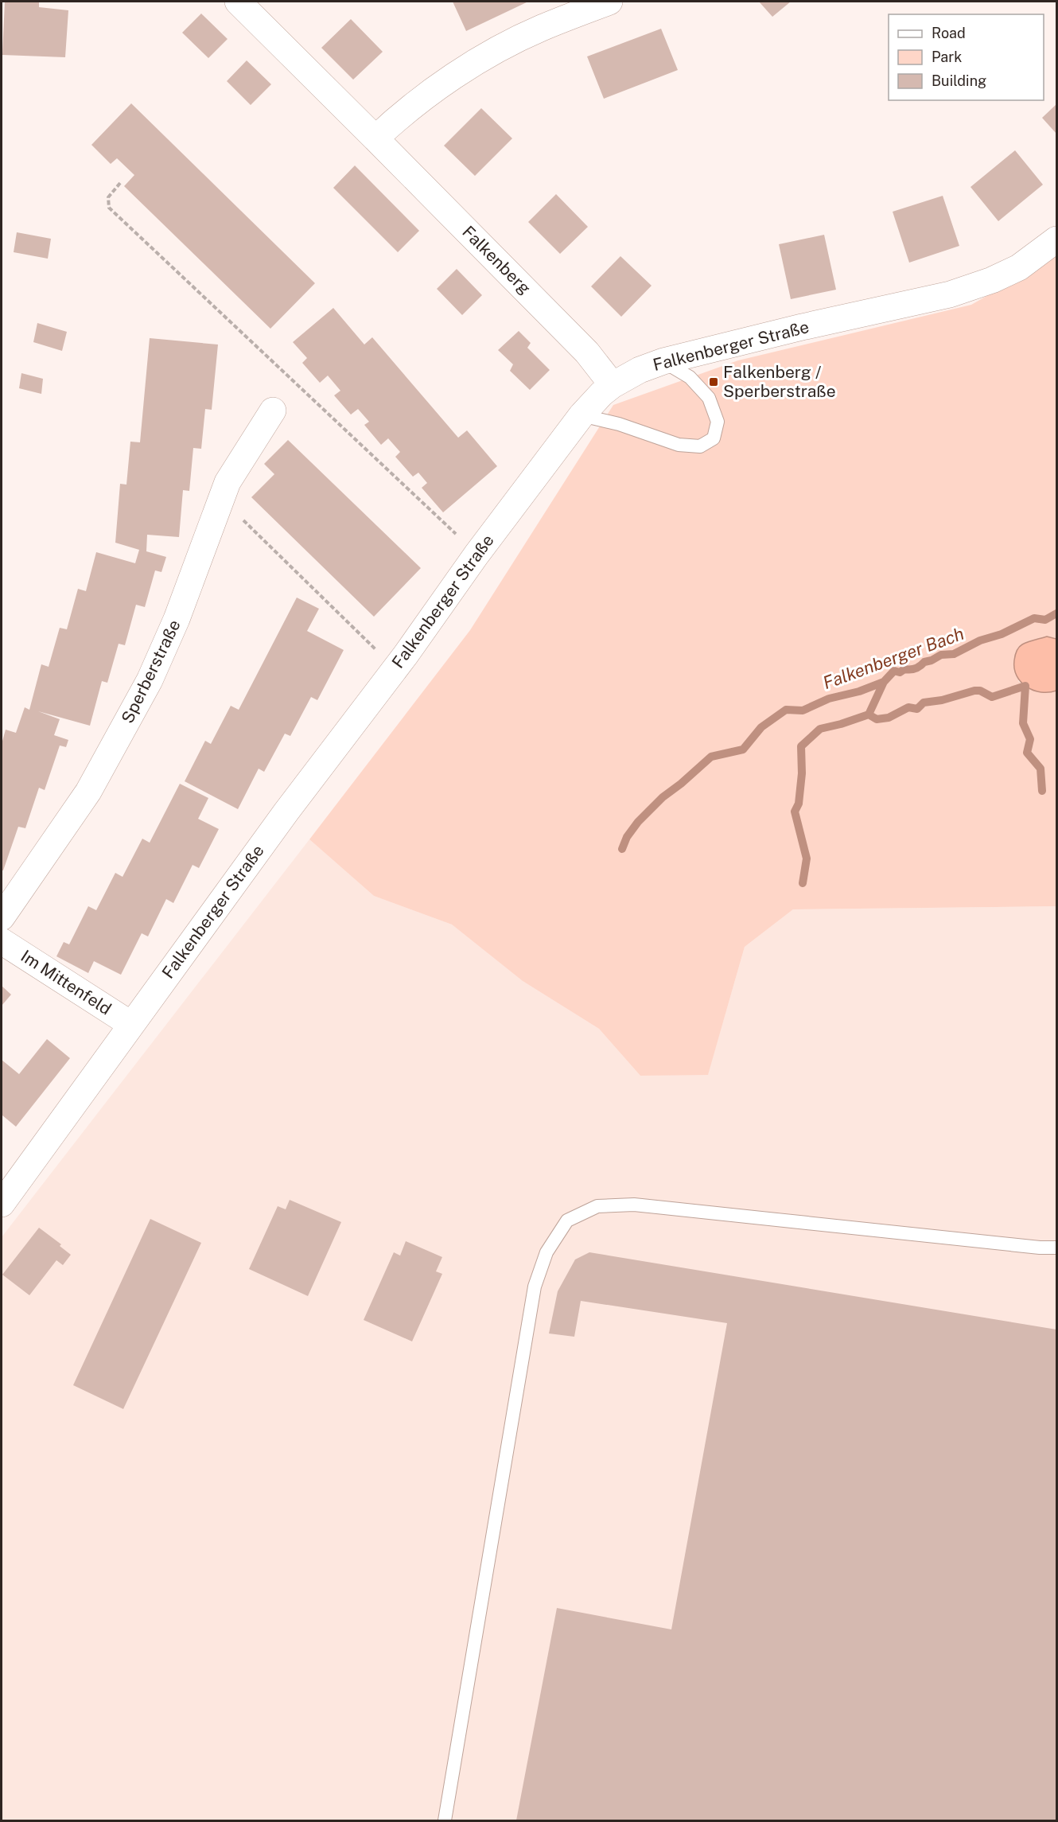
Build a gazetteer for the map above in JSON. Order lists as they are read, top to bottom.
{
  "streets": {
    "street": [
      "Falkenberg",
      "Falkenberger Straße",
      "Sperberstraße",
      "Im Mittenfeld"
    ]
  },
  "crossings": [
    ["Falkenberg", "Falkenberger Straße"],
    ["Falkenberger Straße", "Im Mittenfeld"]
  ],
  "water": ["Falkenberger Bach"],
  "places": {
    "transit": ["Falkenberg / Sperberstraße"]
  },
  "legend": ["Road", "Park", "Building"]
}
